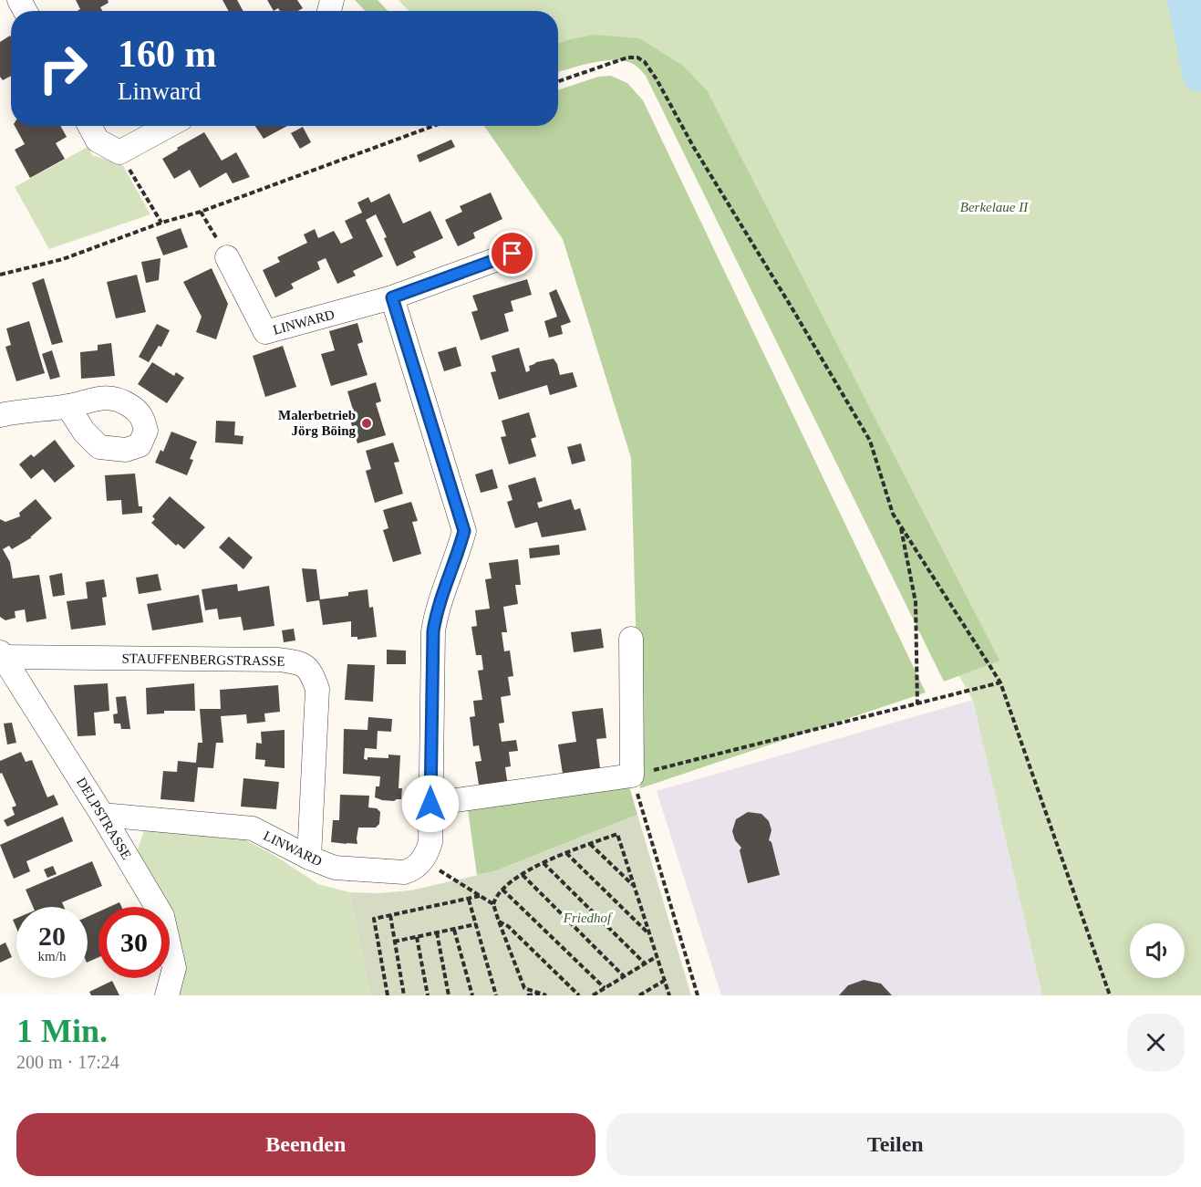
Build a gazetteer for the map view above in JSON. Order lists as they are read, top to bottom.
{
  "streets": {
    "street": ["LINWARD", "STAUFFENBERGSTRASSE", "DELPSTRASSE"]
  },
  "crossings": [
    ["LINWARD", "STAUFFENBERGSTRASSE"],
    ["LINWARD", "DELPSTRASSE"],
    ["STAUFFENBERGSTRASSE", "DELPSTRASSE"]
  ],
  "parks": ["Berkelaue II", "Friedhof"],
  "places": ["Malerbetrieb Jörg Böing"],
  "page": {
    "turn": ["160 m", "Linward"],
    "speed": "20 km/h",
    "limit": "30",
    "heading": ["1 Min.", "200 m · 17:24"],
    "buttons": ["Beenden", "Teilen"]
  }
}
